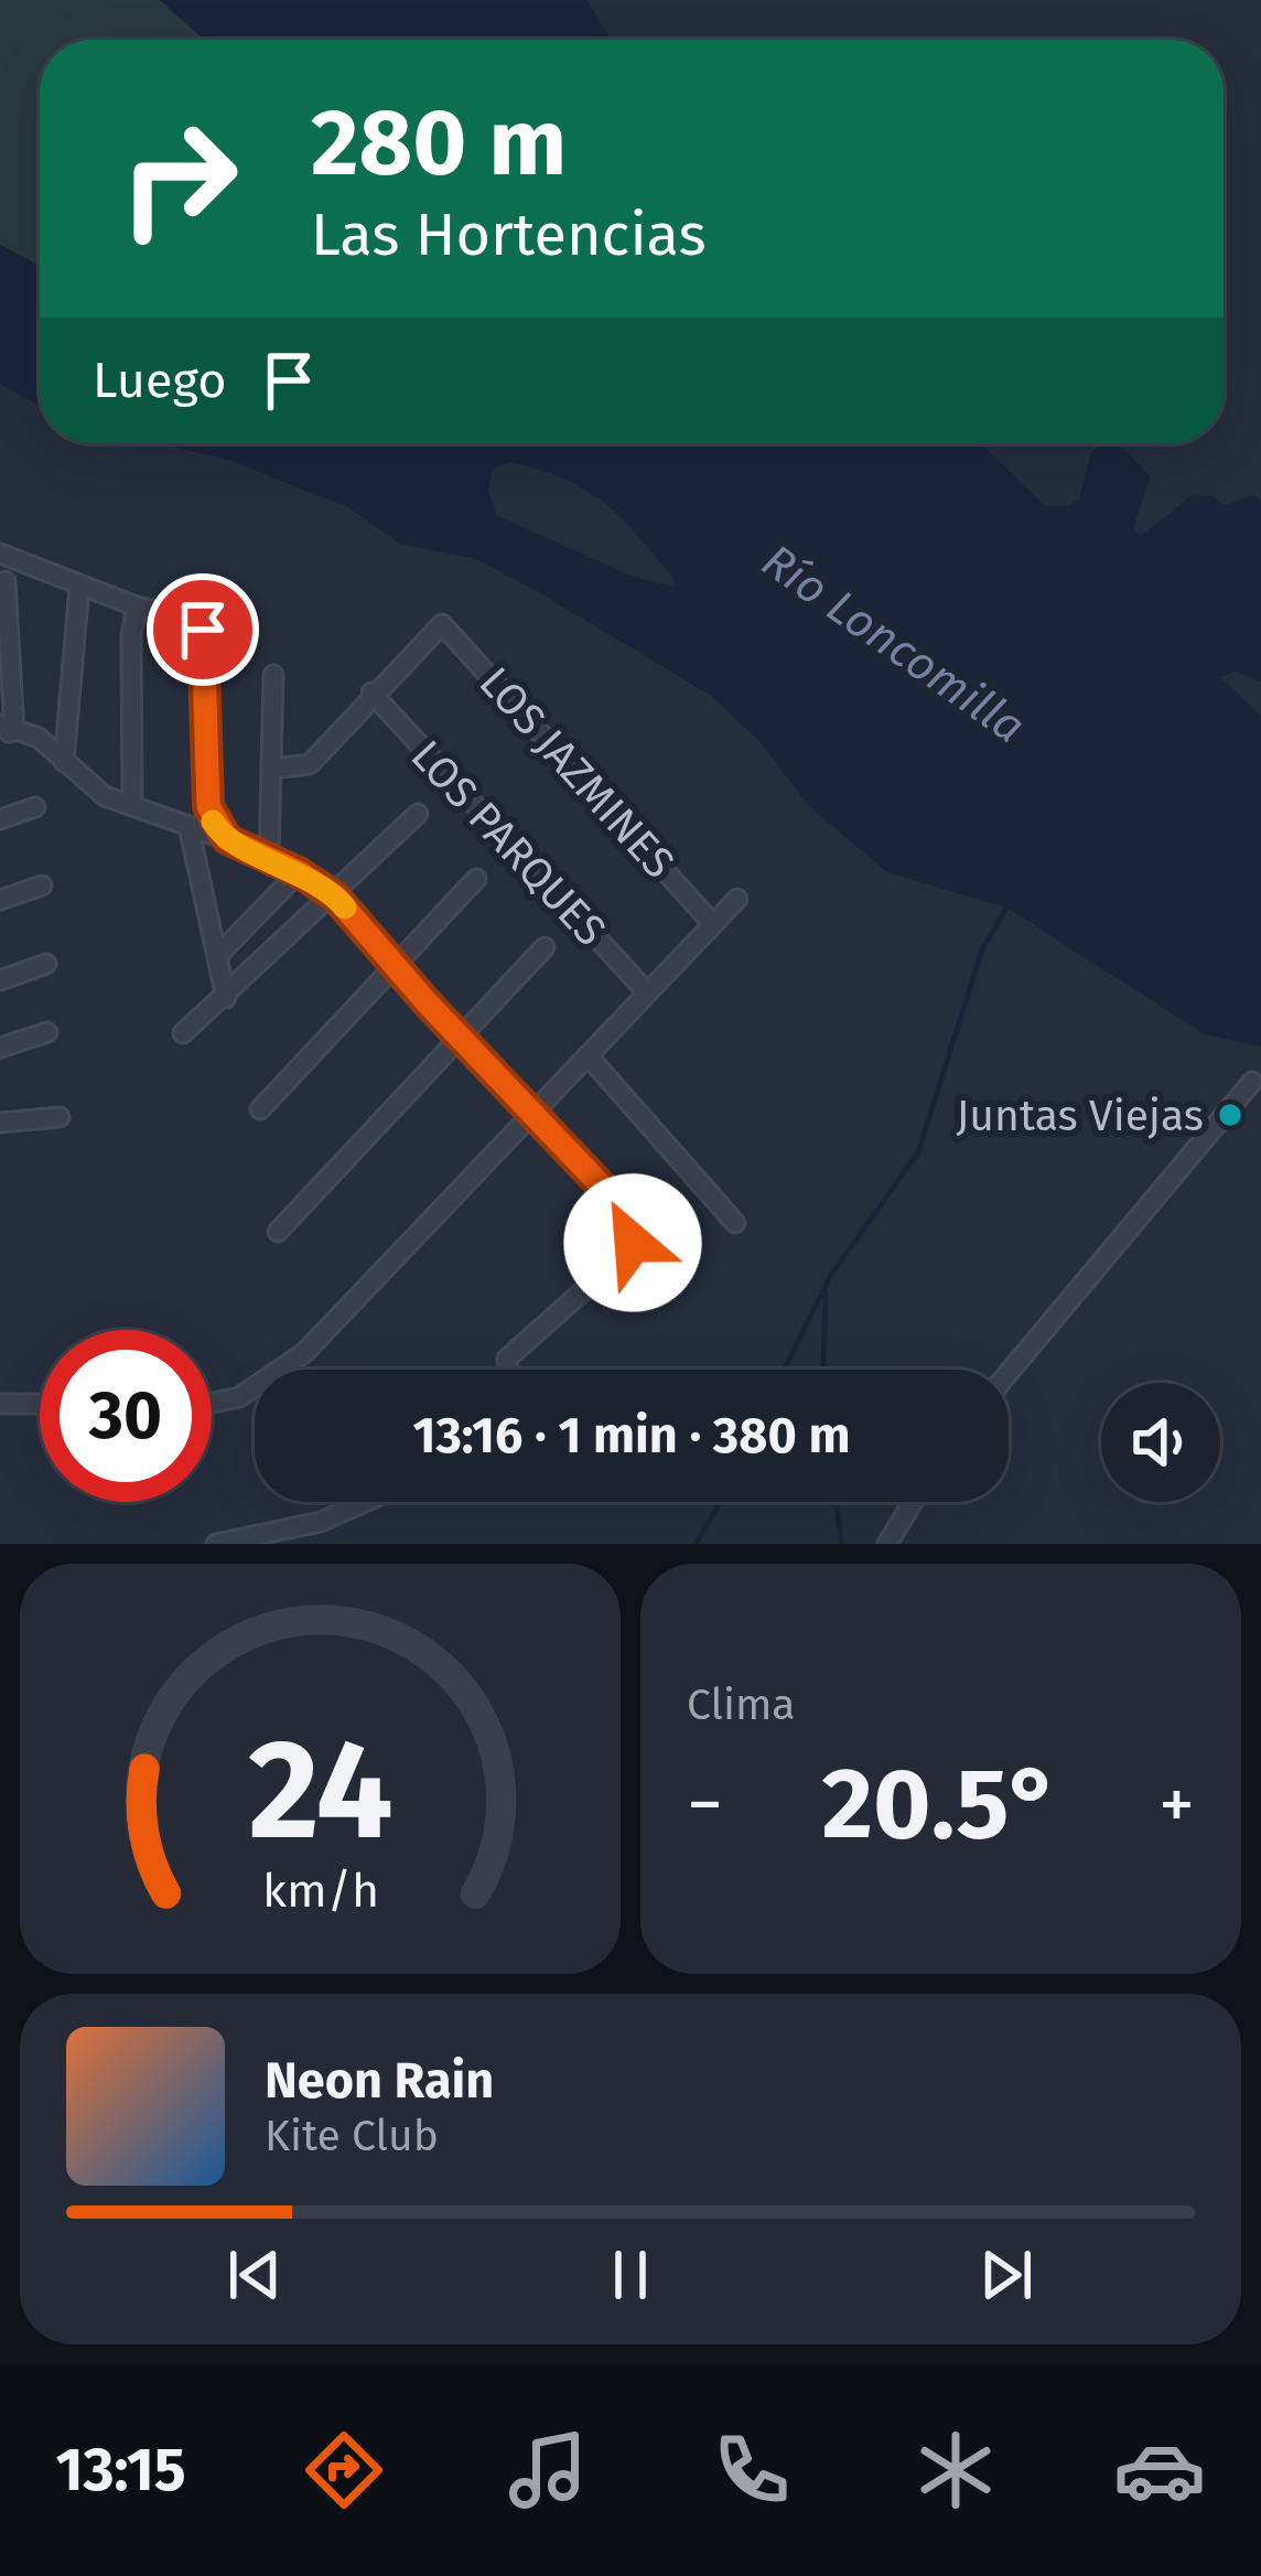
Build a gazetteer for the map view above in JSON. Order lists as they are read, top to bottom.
{
  "streets": {
    "street": ["LOS JAZMINES", "LOS PARQUES"]
  },
  "crossings": [
    ["LOS JAZMINES", "LOS PARQUES"]
  ],
  "water": ["Río Loncomilla"],
  "places": ["Juntas Viejas"],
  "page": {
    "turn": ["280 m", "Las Hortencias"],
    "then": "Luego",
    "limit": "30",
    "trip": "13:16 · 1 min · 380 m",
    "tile": "Clima",
    "heat": ["−", "20.5°", "+"],
    "song": ["Neon Rain", "Kite Club"],
    "tabs": "13:15",
    "gauge": ["24", "km/h"]
  }
}
